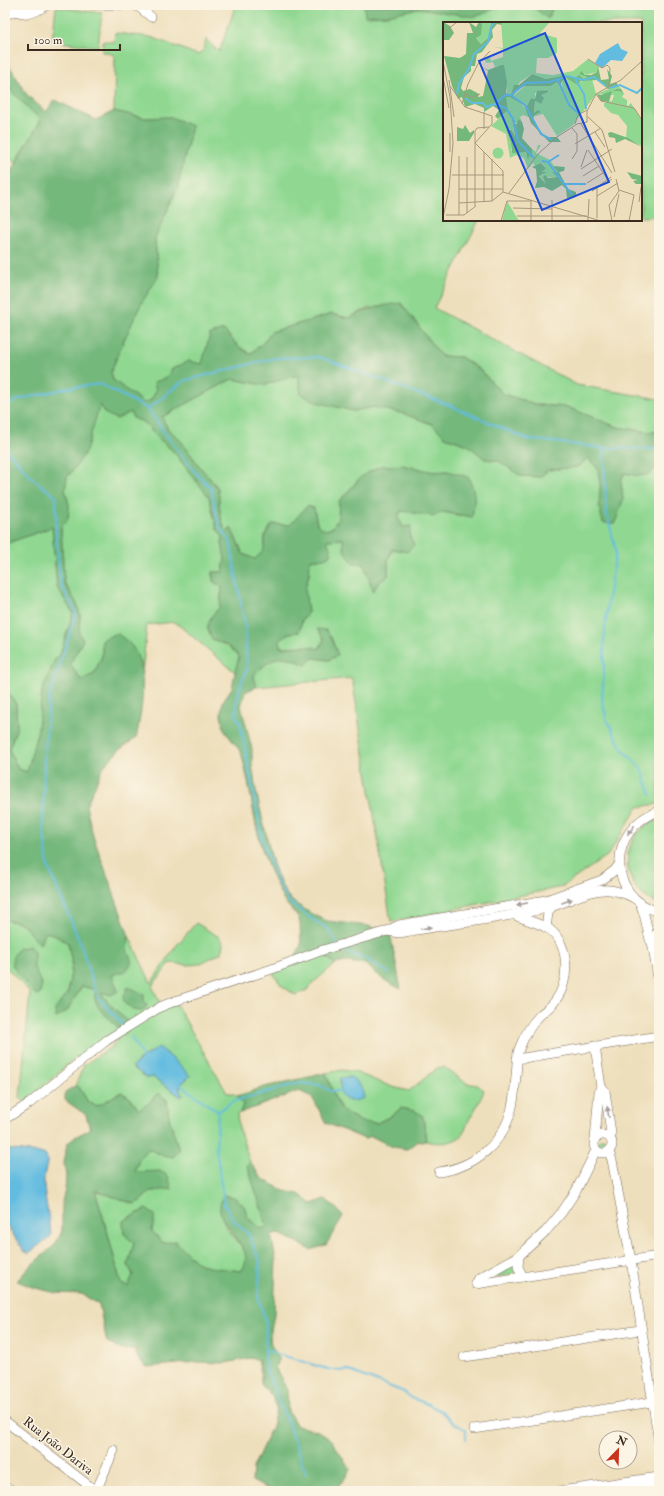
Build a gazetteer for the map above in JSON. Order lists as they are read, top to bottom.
{
  "streets": {
    "street": ["Rua João Dariva"]
  },
  "scale_bar": "100 m",
  "north": "top right"
}
